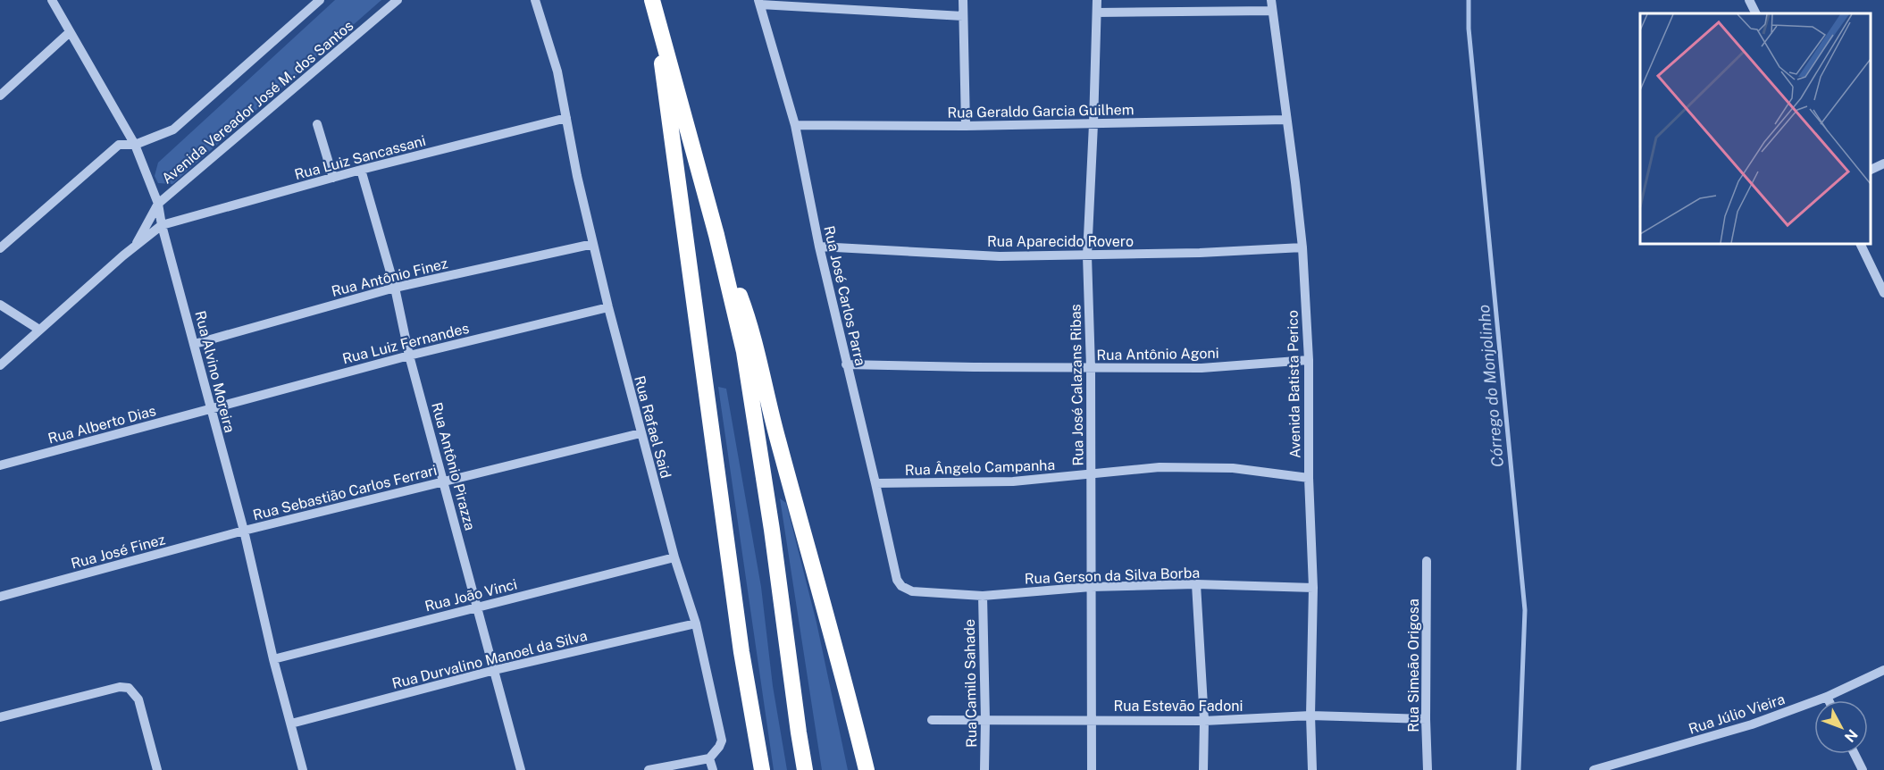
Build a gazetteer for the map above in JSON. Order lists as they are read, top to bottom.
{
  "streets": {
    "street": [
      "Avenida Vereador José M. dos Santos",
      "Rua Geraldo Garcia Guilhem",
      "Rua Luiz Sancassani",
      "Rua Aparecido Rovero",
      "Rua Antônio Finez",
      "Rua José Carlos Parra",
      "Rua Luiz Fernandes",
      "Rua Antônio Agoni",
      "Rua Alvino Moreira",
      "Avenida Batista Perico",
      "Rua José Calazans Ribas",
      "Rua Alberto Dias",
      "Rua Rafael Said",
      "Rua Antônio Pirazza",
      "Rua Ângelo Campanha",
      "Rua Sebastião Carlos Ferrari",
      "Rua José Finez",
      "Rua Gerson da Silva Borba",
      "Rua João Vinci",
      "Rua Durvalino Manoel da Silva",
      "Rua Simeão Origosa",
      "Rua Camilo Sahade",
      "Rua Estevão Fadoni",
      "Rua Júlio Vieira"
    ]
  },
  "crossings": [
    ["Avenida Vereador José M. dos Santos", "Rua Alvino Moreira"],
    ["Rua Geraldo Garcia Guilhem", "Rua José Carlos Parra"],
    ["Rua Geraldo Garcia Guilhem", "Avenida Batista Perico"],
    ["Rua Geraldo Garcia Guilhem", "Rua José Calazans Ribas"],
    ["Rua Luiz Sancassani", "Rua Alvino Moreira"],
    ["Rua Luiz Sancassani", "Rua Rafael Said"],
    ["Rua Luiz Sancassani", "Rua Antônio Pirazza"],
    ["Rua Aparecido Rovero", "Rua José Carlos Parra"],
    ["Rua Aparecido Rovero", "Avenida Batista Perico"],
    ["Rua Aparecido Rovero", "Rua José Calazans Ribas"],
    ["Rua Antônio Finez", "Rua Alvino Moreira"],
    ["Rua Antônio Finez", "Rua Rafael Said"],
    ["Rua Antônio Finez", "Rua Antônio Pirazza"],
    ["Rua José Carlos Parra", "Rua Antônio Agoni"],
    ["Rua José Carlos Parra", "Rua Ângelo Campanha"],
    ["Rua José Carlos Parra", "Rua Gerson da Silva Borba"],
    ["Rua Luiz Fernandes", "Rua Alvino Moreira"],
    ["Rua Luiz Fernandes", "Rua Alberto Dias"],
    ["Rua Luiz Fernandes", "Rua Rafael Said"],
    ["Rua Luiz Fernandes", "Rua Antônio Pirazza"],
    ["Rua Antônio Agoni", "Avenida Batista Perico"],
    ["Rua Antônio Agoni", "Rua José Calazans Ribas"],
    ["Rua Alvino Moreira", "Rua Alberto Dias"],
    ["Rua Alvino Moreira", "Rua Sebastião Carlos Ferrari"],
    ["Rua Alvino Moreira", "Rua José Finez"],
    ["Rua Alvino Moreira", "Rua João Vinci"],
    ["Rua Alvino Moreira", "Rua Durvalino Manoel da Silva"],
    ["Avenida Batista Perico", "Rua Ângelo Campanha"],
    ["Avenida Batista Perico", "Rua Gerson da Silva Borba"],
    ["Avenida Batista Perico", "Rua Estevão Fadoni"],
    ["Rua José Calazans Ribas", "Rua Ângelo Campanha"],
    ["Rua José Calazans Ribas", "Rua Gerson da Silva Borba"],
    ["Rua José Calazans Ribas", "Rua Estevão Fadoni"],
    ["Rua Rafael Said", "Rua Sebastião Carlos Ferrari"],
    ["Rua Rafael Said", "Rua João Vinci"],
    ["Rua Rafael Said", "Rua Durvalino Manoel da Silva"],
    ["Rua Antônio Pirazza", "Rua Sebastião Carlos Ferrari"],
    ["Rua Antônio Pirazza", "Rua João Vinci"],
    ["Rua Antônio Pirazza", "Rua Durvalino Manoel da Silva"],
    ["Rua Sebastião Carlos Ferrari", "Rua José Finez"],
    ["Rua Gerson da Silva Borba", "Rua Camilo Sahade"],
    ["Rua Simeão Origosa", "Rua Estevão Fadoni"],
    ["Rua Camilo Sahade", "Rua Estevão Fadoni"]
  ],
  "water": ["Córrego do Monjolinho"],
  "north": "bottom right"
}
